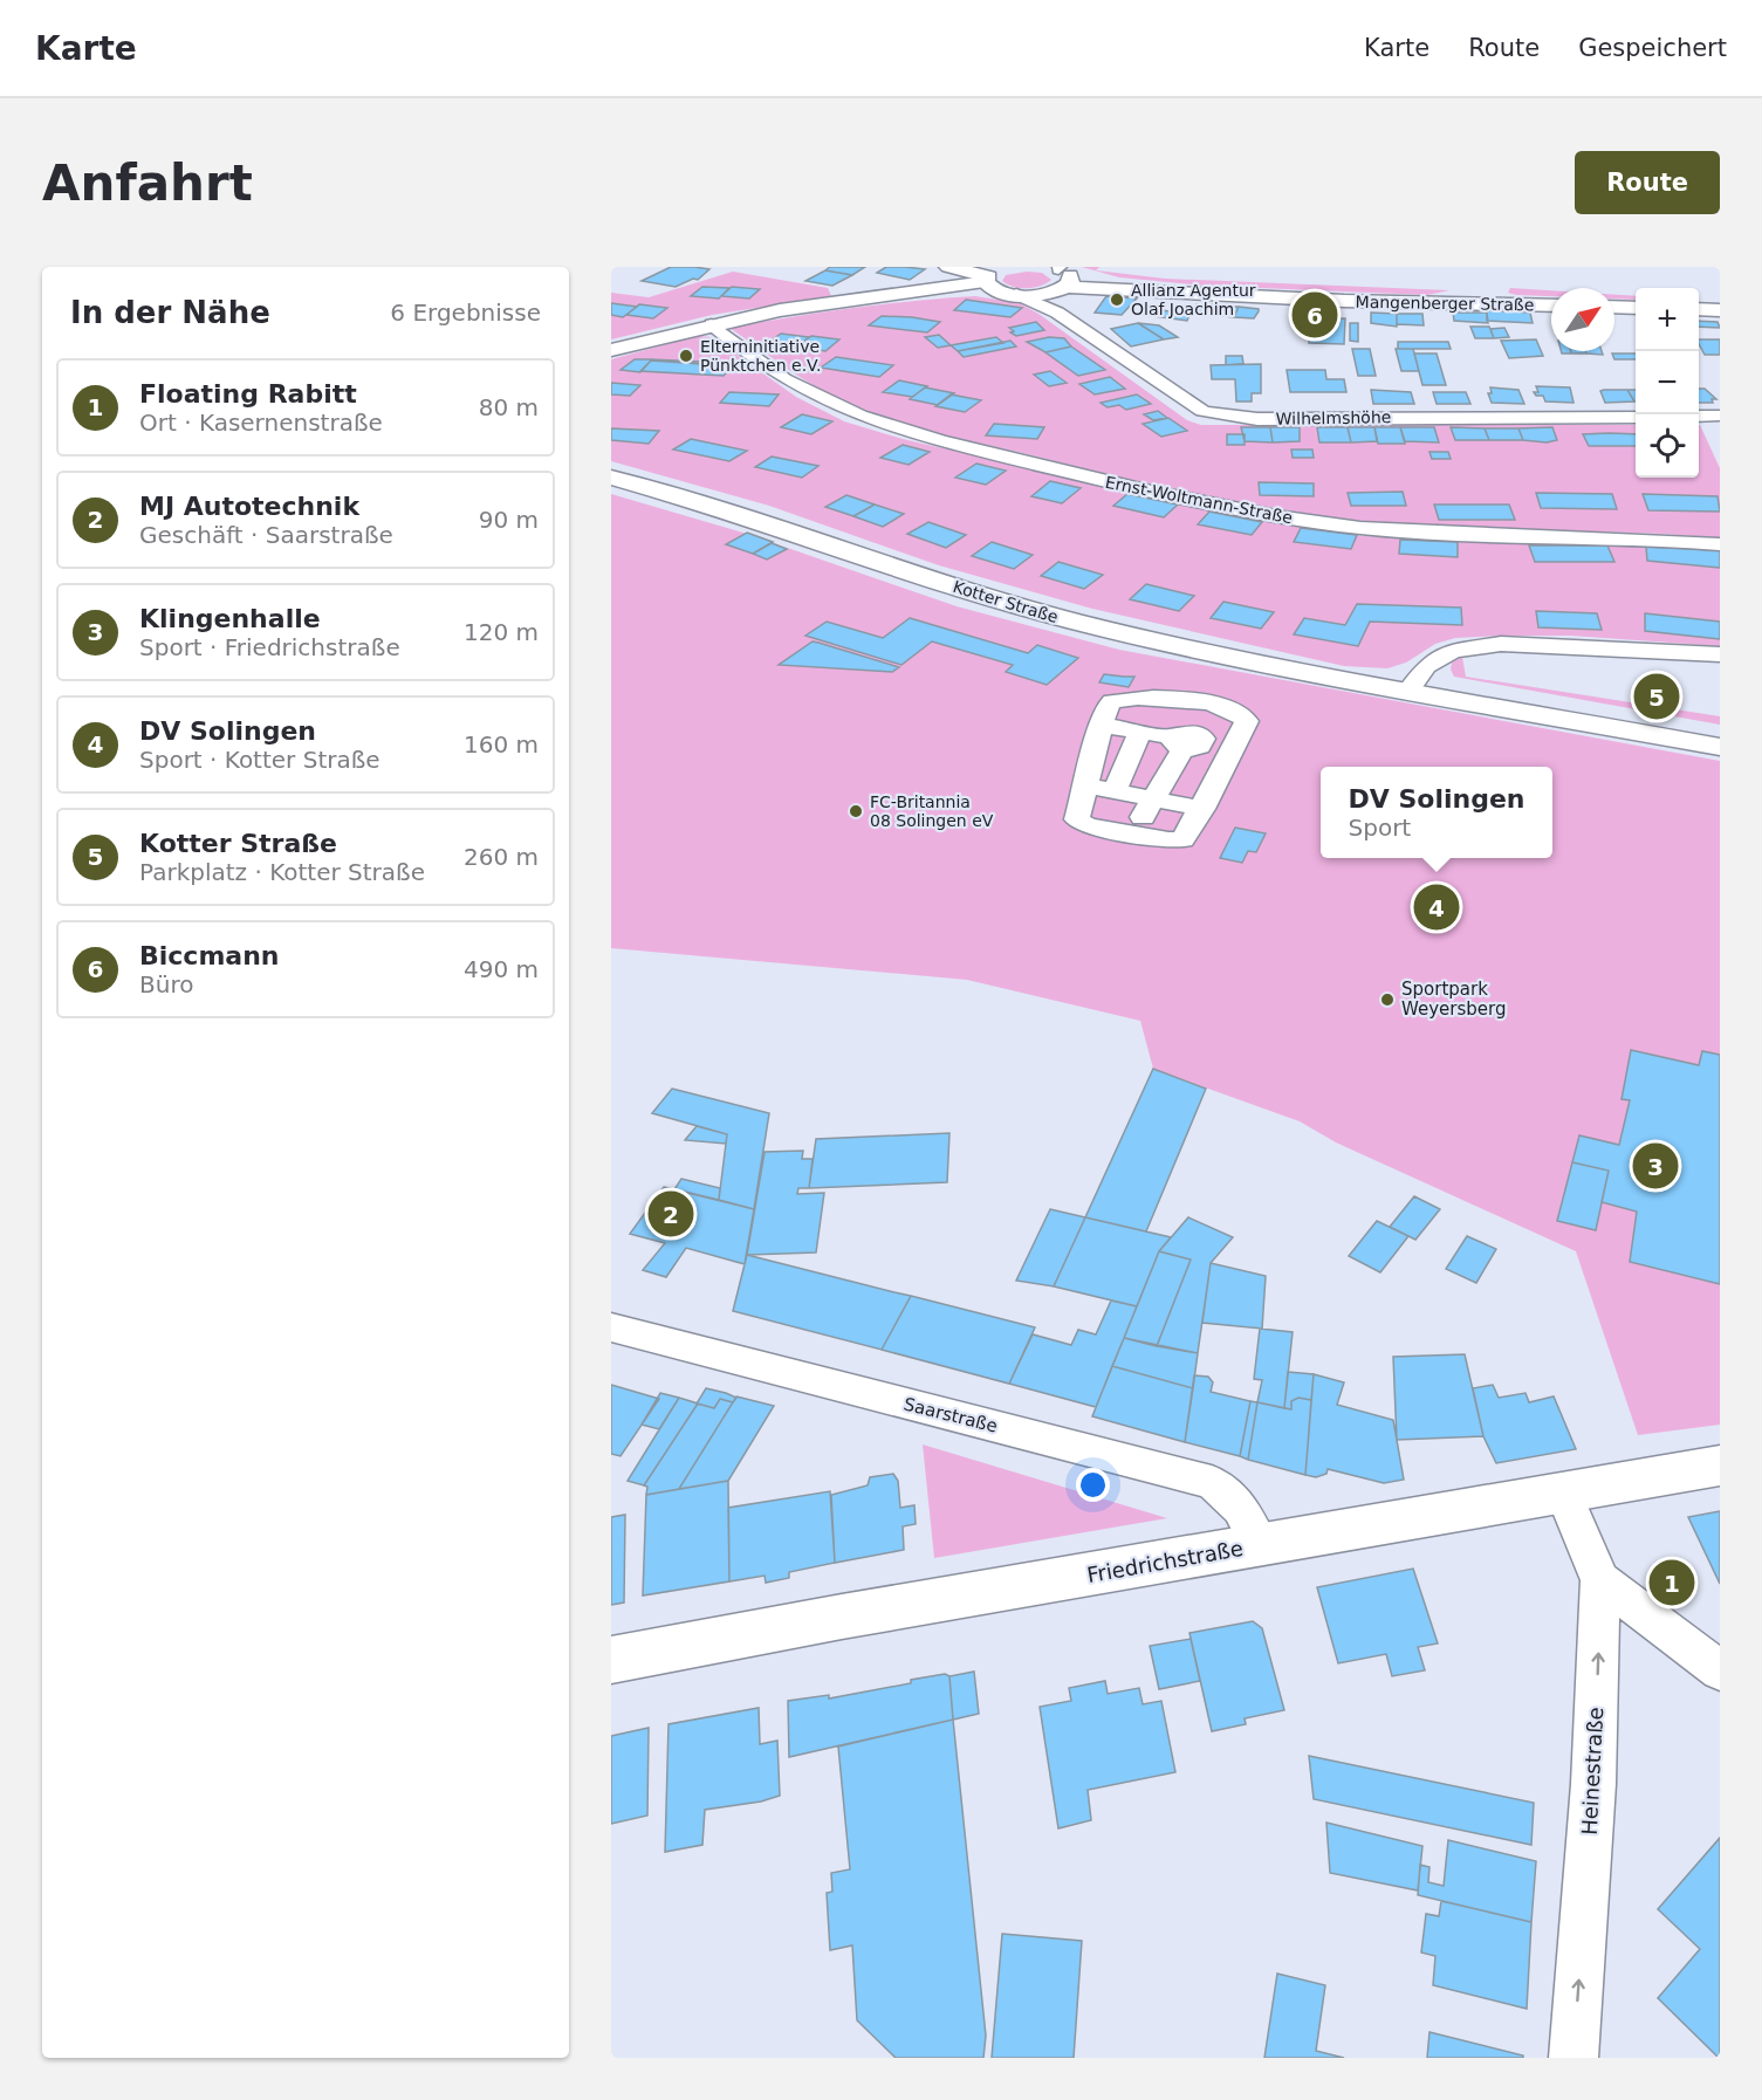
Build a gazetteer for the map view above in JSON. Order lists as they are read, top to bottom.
{
  "streets": {
    "street": [
      "Mangenberger Straße",
      "Wilhelmshöhe",
      "Ernst-Woltmann-Straße",
      "Kotter Straße",
      "Saarstraße",
      "Friedrichstraße",
      "Heinestraße"
    ]
  },
  "crossings": [
    ["Mangenberger Straße", "Wilhelmshöhe"],
    ["Saarstraße", "Friedrichstraße"],
    ["Friedrichstraße", "Heinestraße"]
  ],
  "one_way": ["Heinestraße"],
  "places": [
    "Allianz Agentur Olaf Joachim",
    "Elterninitiative Pünktchen e.V.",
    "FC-Britannia 08 Solingen eV",
    "Sportpark Weyersberg"
  ],
  "north": "top right",
  "page": {
    "header": "Karte",
    "nav": ["Karte", "Route", "Gespeichert"],
    "buttons": "Route",
    "title": "Anfahrt",
    "heading": ["In der Nähe", "6 Ergebnisse"],
    "map_buttons": ["+", "−"],
    "pins": [
      "6",
      "5",
      "4",
      "3",
      "2",
      "1"
    ],
    "list": [
      {
        "mark": "1",
        "name": "Floating Rabitt",
        "note": "Ort · Kasernenstraße",
        "value": "80 m"
      },
      {
        "mark": "2",
        "name": "MJ Autotechnik",
        "note": "Geschäft · Saarstraße",
        "value": "90 m"
      },
      {
        "mark": "3",
        "name": "Klingenhalle",
        "note": "Sport · Friedrichstraße",
        "value": "120 m"
      },
      {
        "mark": "4",
        "name": "DV Solingen",
        "note": "Sport · Kotter Straße",
        "value": "160 m"
      },
      {
        "mark": "5",
        "name": "Kotter Straße",
        "note": "Parkplatz · Kotter Straße",
        "value": "260 m"
      },
      {
        "mark": "6",
        "name": "Biccmann",
        "note": "Büro",
        "value": "490 m"
      }
    ],
    "popup": ["DV Solingen", "Sport"]
  }
}
